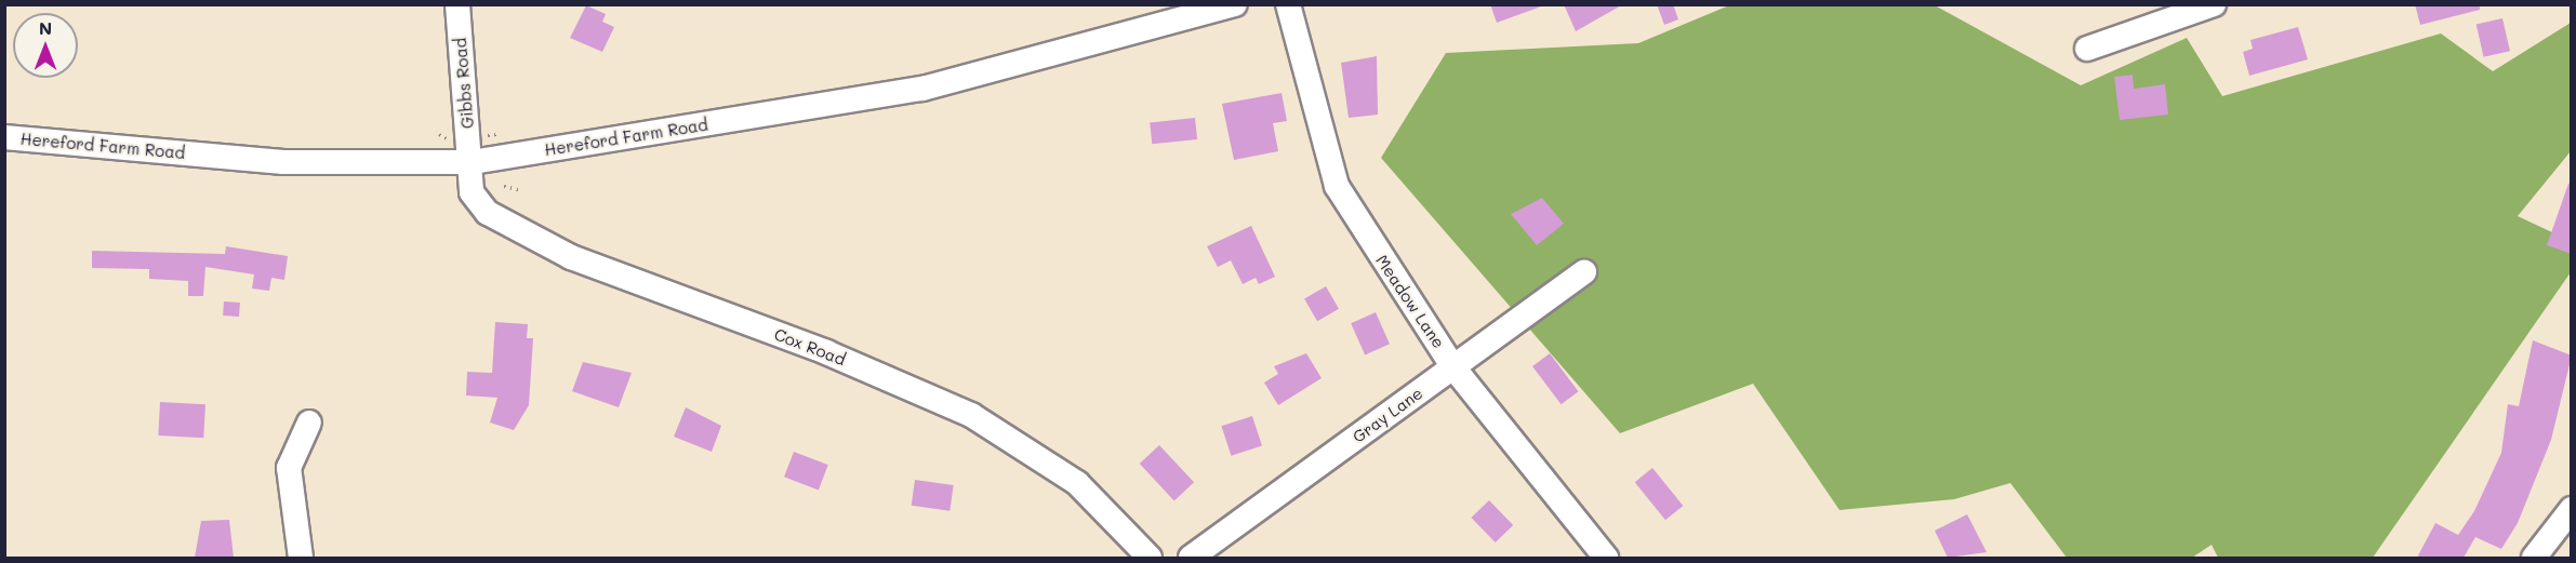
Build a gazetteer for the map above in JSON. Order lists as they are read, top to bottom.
{
  "streets": {
    "street": [
      "Gibbs Road",
      "Hereford Farm Road",
      "Meadow Lane",
      "Cox Road",
      "Gray Lane"
    ]
  },
  "crossings": [
    ["Gibbs Road", "Hereford Farm Road"],
    ["Gibbs Road", "Cox Road"],
    ["Hereford Farm Road", "Cox Road"],
    ["Meadow Lane", "Gray Lane"]
  ],
  "north": "top"
}
